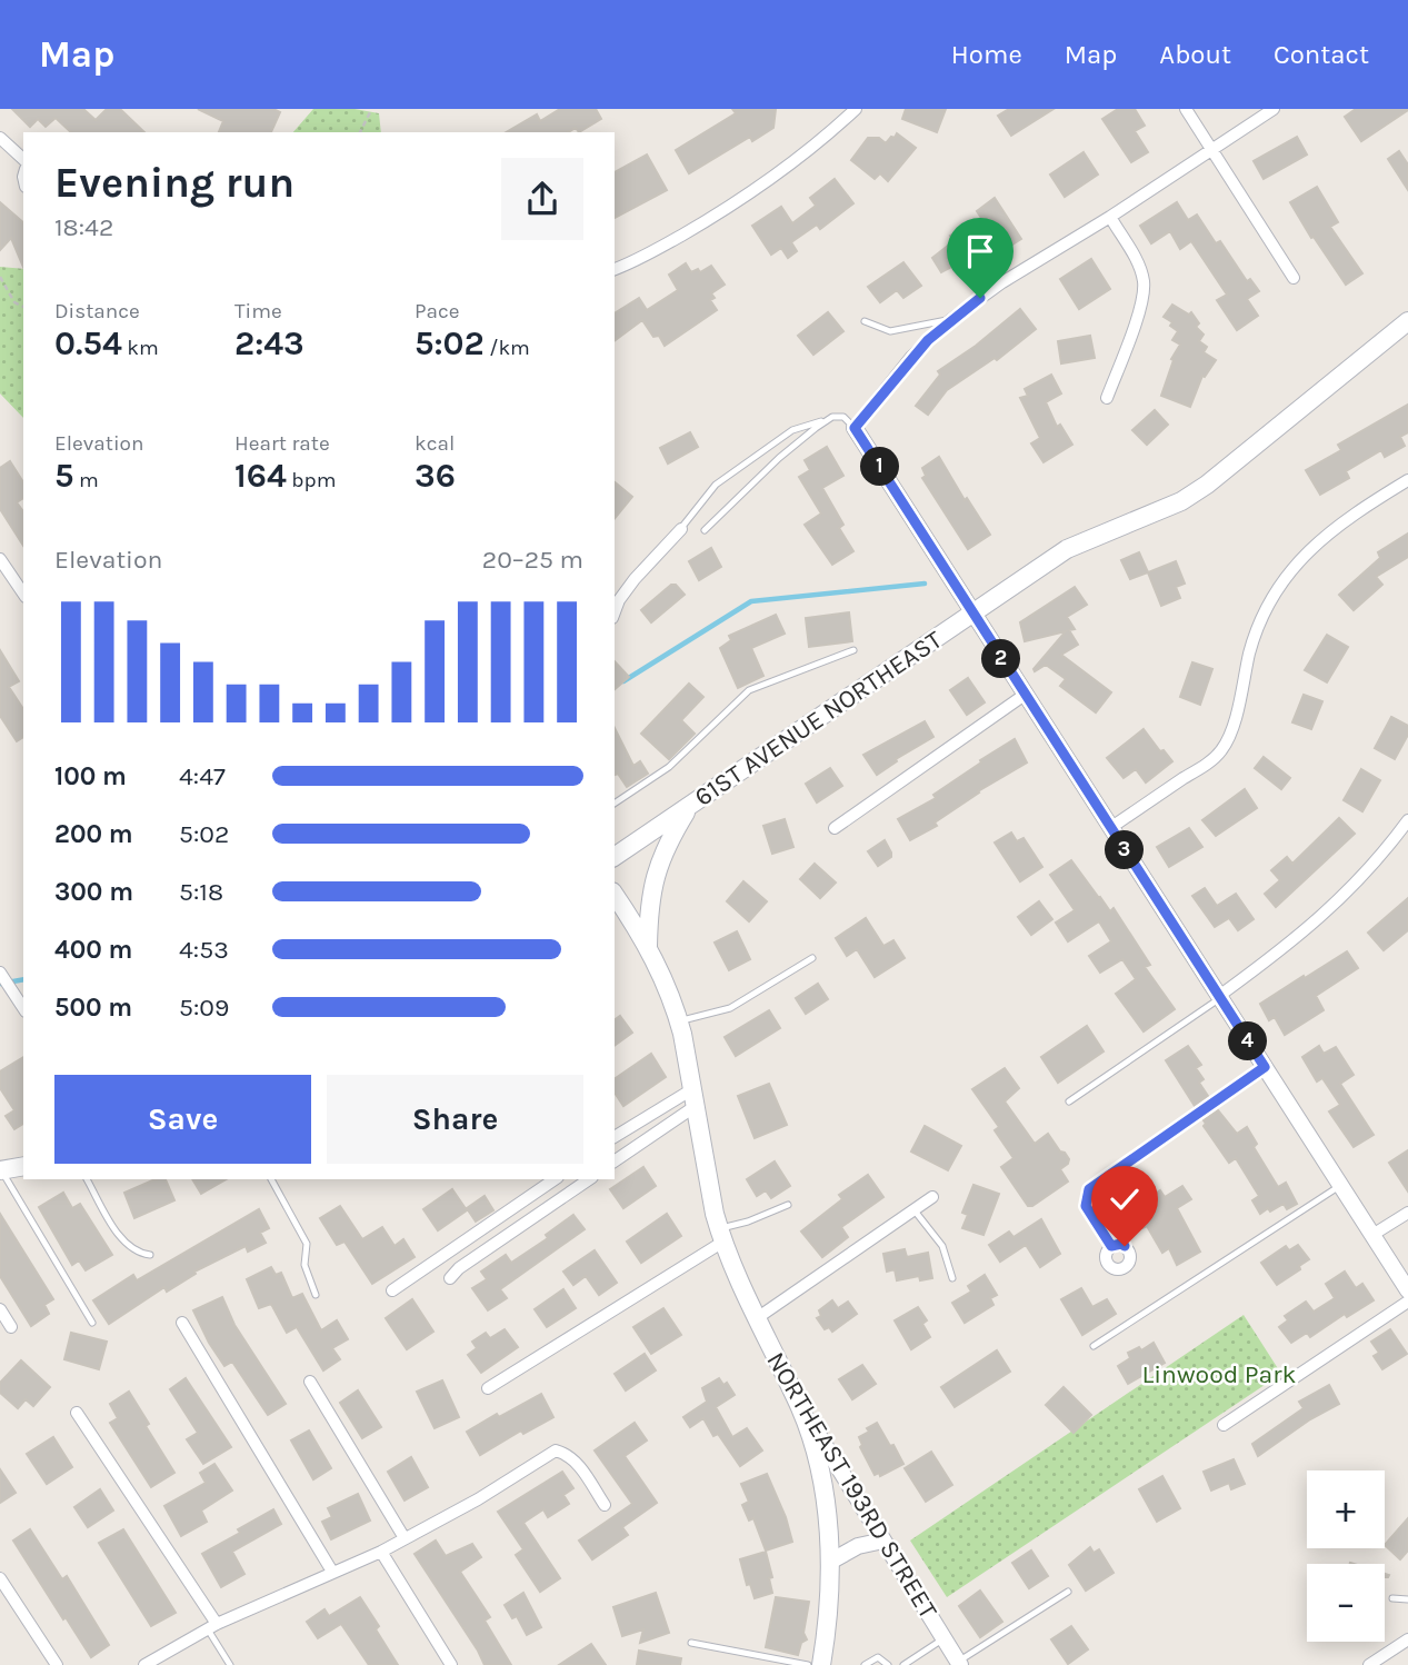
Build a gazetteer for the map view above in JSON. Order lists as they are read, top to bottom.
{
  "streets": {
    "main road": ["61ST AVENUE NORTHEAST", "NORTHEAST 193RD STREET"]
  },
  "parks": ["Linwood Park"],
  "page": {
    "header": "Map",
    "nav": [
      "Home",
      "Map",
      "About",
      "Contact"
    ],
    "heading": ["Evening run", "18:42"],
    "stats": [
      ["Distance", "0.54 km"],
      ["Time", "2:43"],
      ["Pace", "5:02 /km"],
      ["Elevation", "5 m"],
      ["Heart rate", "164 bpm"],
      ["kcal", "36"]
    ],
    "pins": [
      "1",
      "2",
      "3",
      "4"
    ],
    "chart": ["Elevation", "20–25 m"],
    "list": [
      {
        "name": "100 m",
        "note": "4:47"
      },
      {
        "name": "200 m",
        "note": "5:02"
      },
      {
        "name": "300 m",
        "note": "5:18"
      },
      {
        "name": "400 m",
        "note": "4:53"
      },
      {
        "name": "500 m",
        "note": "5:09"
      }
    ],
    "buttons": ["Save", "Share"],
    "map_buttons": ["+", "−"]
  }
}
